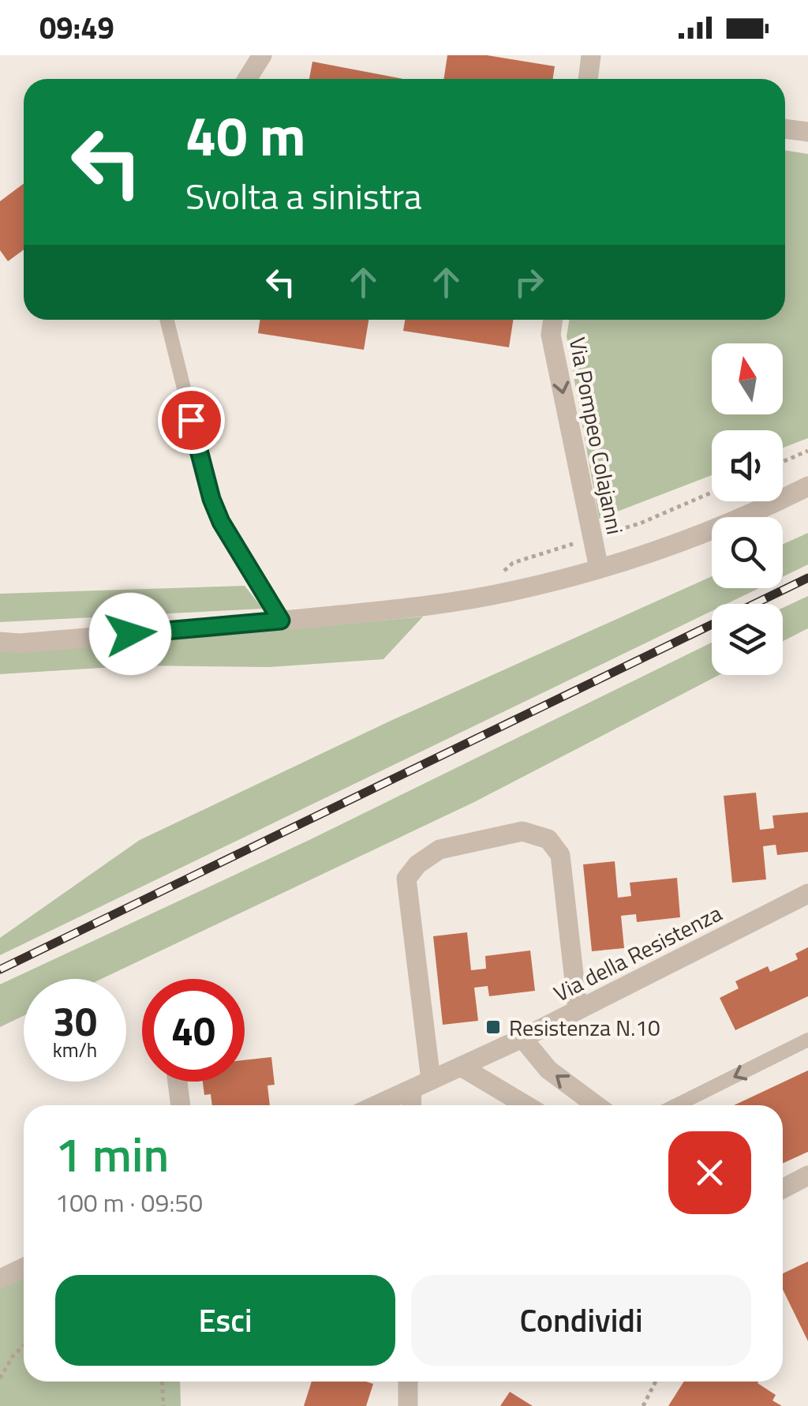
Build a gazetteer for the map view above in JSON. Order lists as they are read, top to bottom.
{
  "streets": {
    "street": ["Via Pompeo Colajanni", "Via della Resistenza"]
  },
  "one_way": ["Via Pompeo Colajanni"],
  "places": {
    "transit": ["Resistenza N.10"]
  },
  "north": "top",
  "page": {
    "status": "09:49",
    "turn": ["40 m", "Svolta a sinistra"],
    "speed": "30 km/h",
    "limit": "40",
    "heading": ["1 min", "100 m · 09:50"],
    "buttons": ["Esci", "Condividi"]
  }
}
